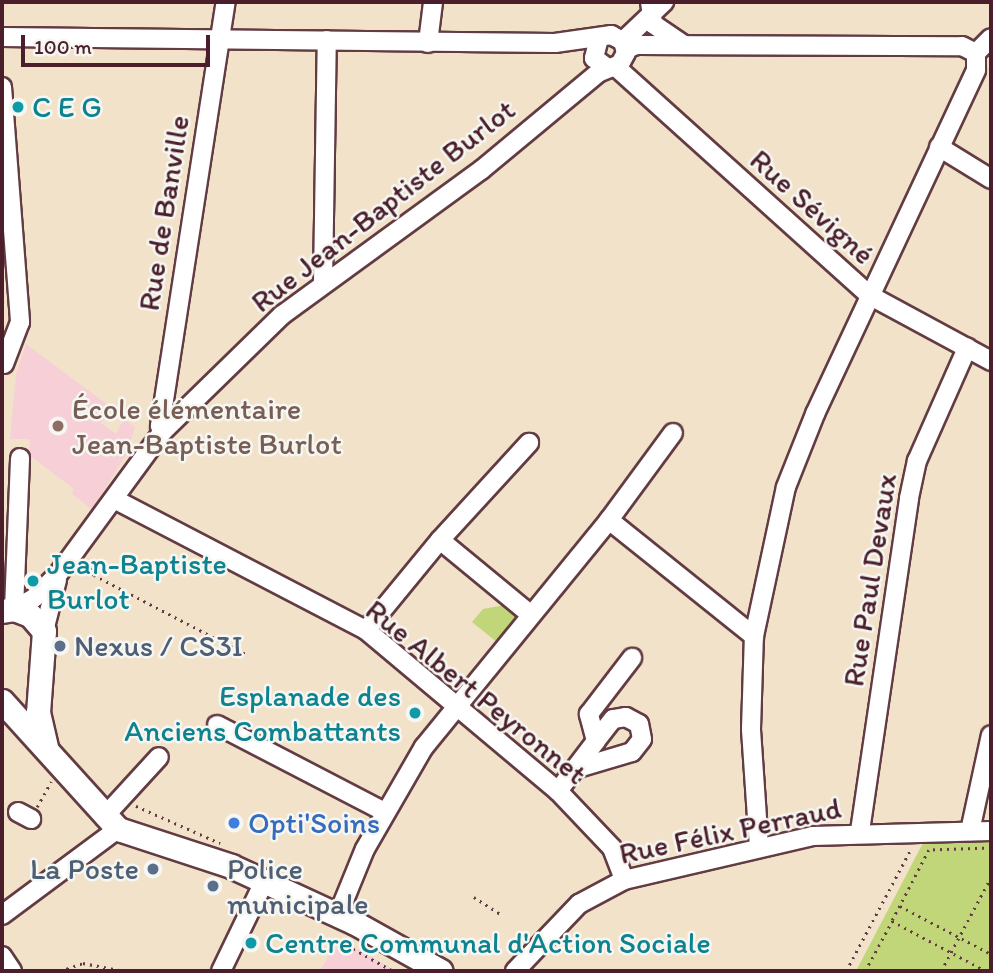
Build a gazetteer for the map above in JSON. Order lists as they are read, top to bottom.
{
  "streets": {
    "street": [
      "Rue Jean-Baptiste Burlot",
      "Rue Sévigné",
      "Rue de Banville",
      "Rue Paul Devaux",
      "Rue Albert Peyronnet",
      "Rue Félix Perraud"
    ]
  },
  "crossings": [
    ["Rue Jean-Baptiste Burlot", "Rue Sévigné"],
    ["Rue Jean-Baptiste Burlot", "Rue de Banville"],
    ["Rue Jean-Baptiste Burlot", "Rue Albert Peyronnet"],
    ["Rue Sévigné", "Rue Paul Devaux"],
    ["Rue Paul Devaux", "Rue Félix Perraud"],
    ["Rue Albert Peyronnet", "Rue Félix Perraud"]
  ],
  "places": [
    "C E G",
    "École élémentaire Jean-Baptiste Burlot",
    "Jean-Baptiste Burlot",
    "Nexus / CS3I",
    "Esplanade des Anciens Combattants",
    "Opti'Soins",
    "La Poste",
    "Police municipale",
    "Centre Communal d'Action Sociale"
  ],
  "scale_bar": "100 m"
}
